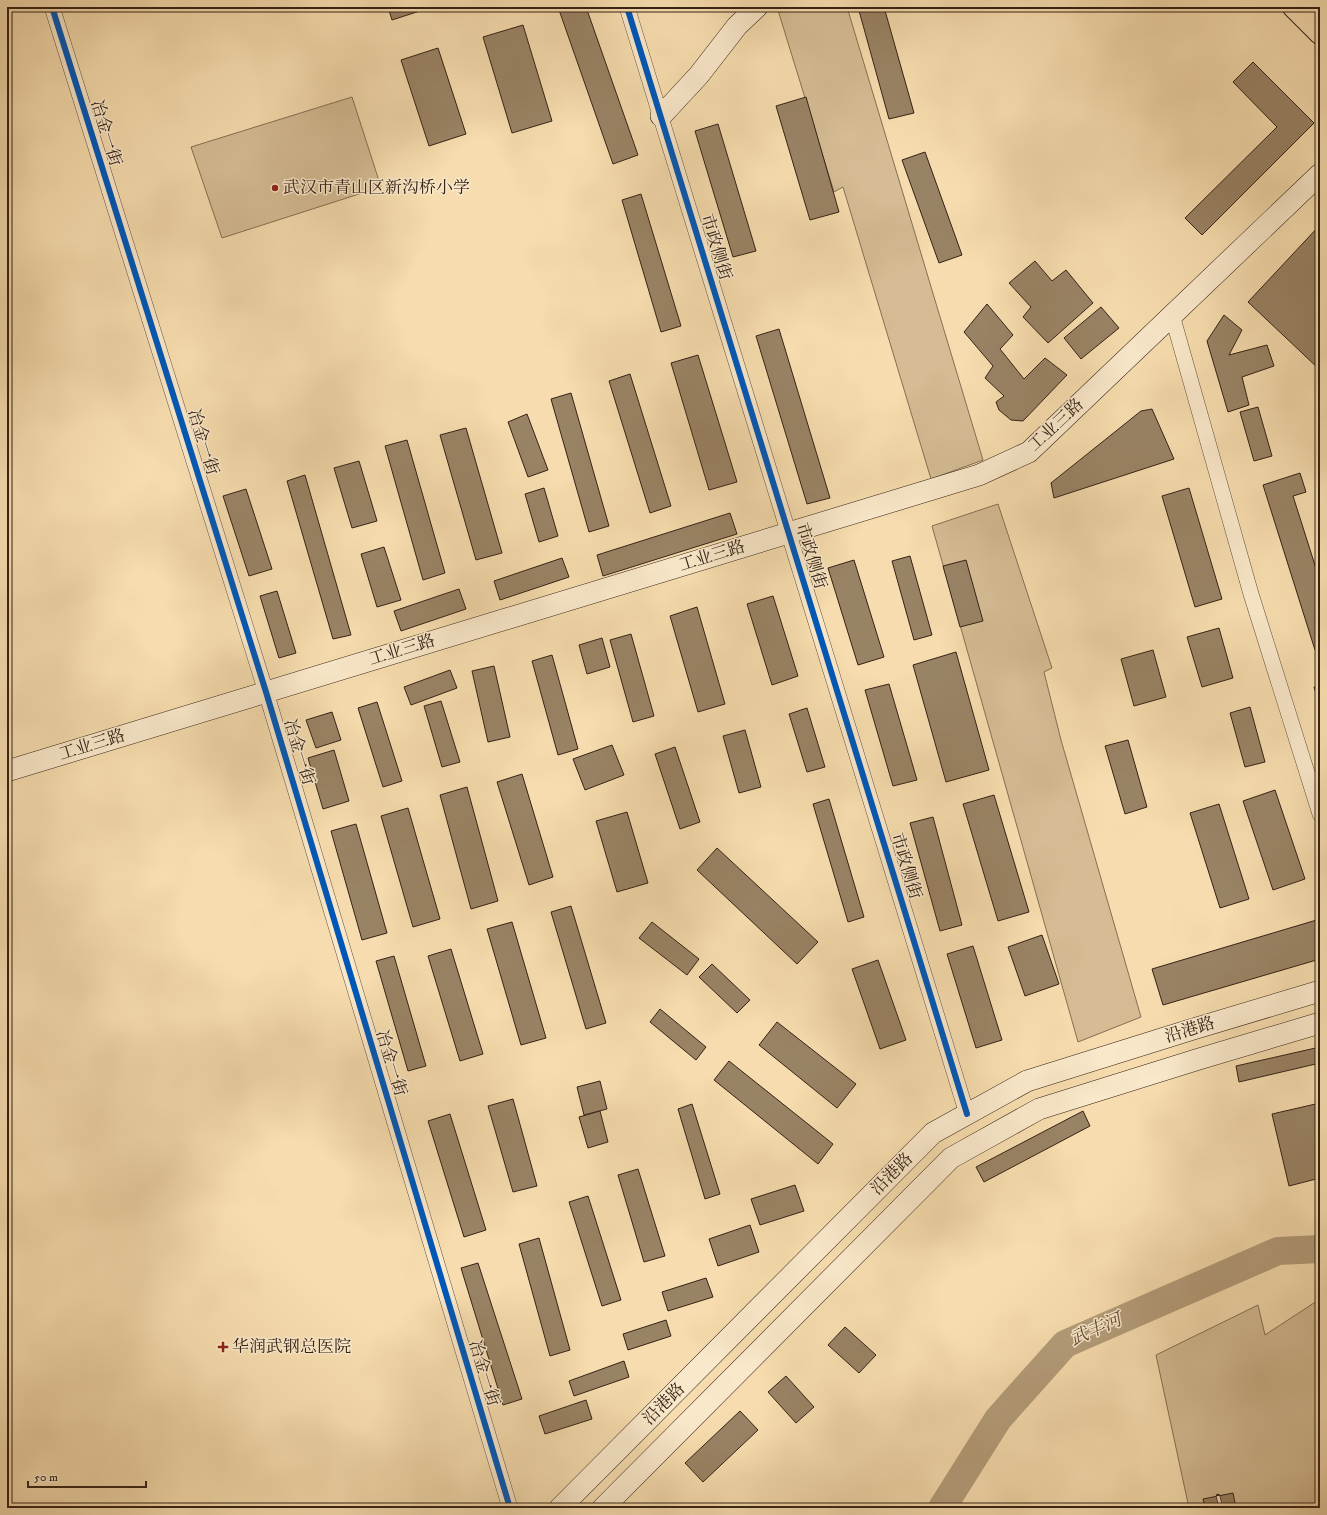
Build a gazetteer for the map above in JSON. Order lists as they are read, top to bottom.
{
  "streets": {
    "main road": ["工业三路", "沿港路"],
    "street": ["冶金一街", "市政侧街"]
  },
  "crossings": [
    ["冶金一街", "工业三路"],
    ["市政侧街", "工业三路"],
    ["市政侧街", "沿港路"]
  ],
  "water": ["武丰河"],
  "places": {
    "other": ["武汉市青山区新沟桥小学"],
    "health": ["华润武钢总医院"]
  },
  "scale_bar": "50 m"
}
